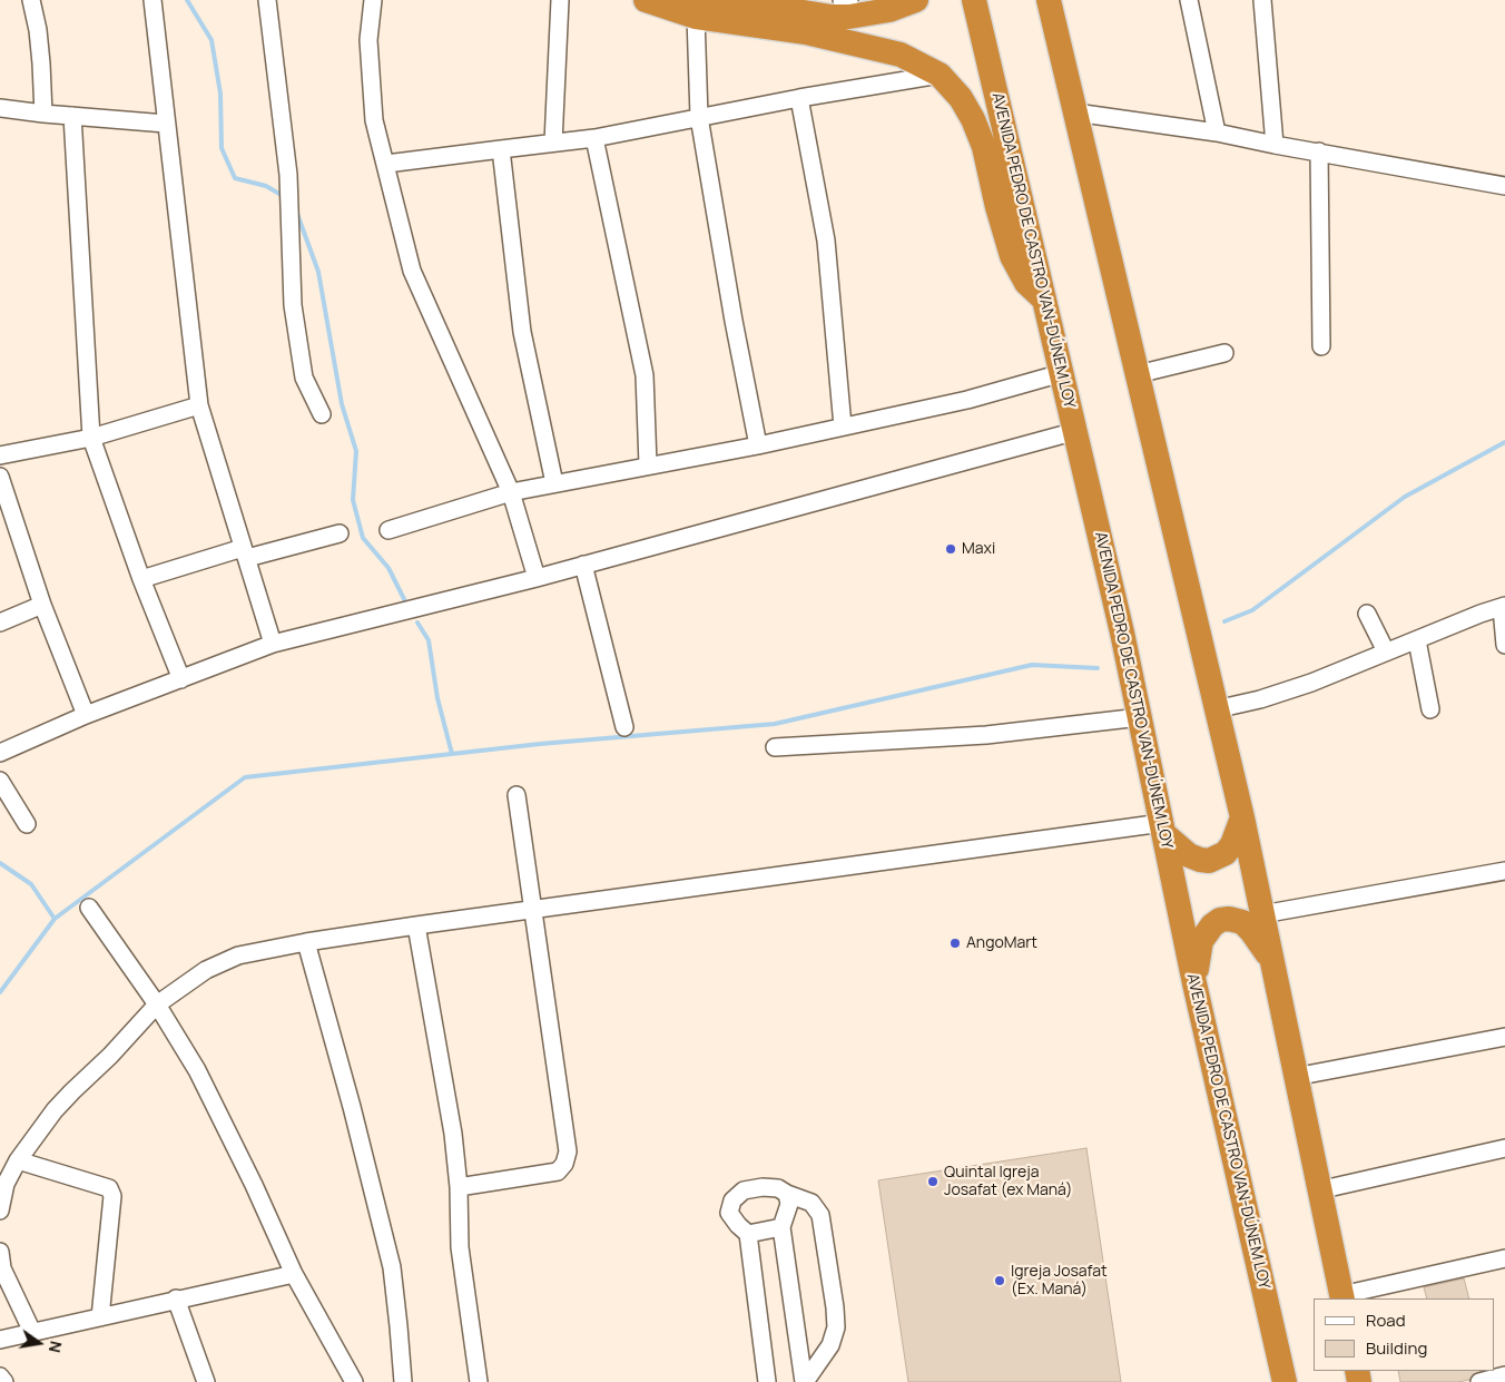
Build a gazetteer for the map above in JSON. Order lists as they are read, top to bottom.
{
  "streets": {
    "highway": ["AVENIDA PEDRO DE CASTRO VAN-DÚNEM LOY"]
  },
  "places": [
    "Maxi",
    "AngoMart",
    "Quintal Igreja Josafat (ex Maná)",
    "Igreja Josafat (Ex. Maná)"
  ],
  "legend": ["Road", "Building"],
  "north": "right"
}
